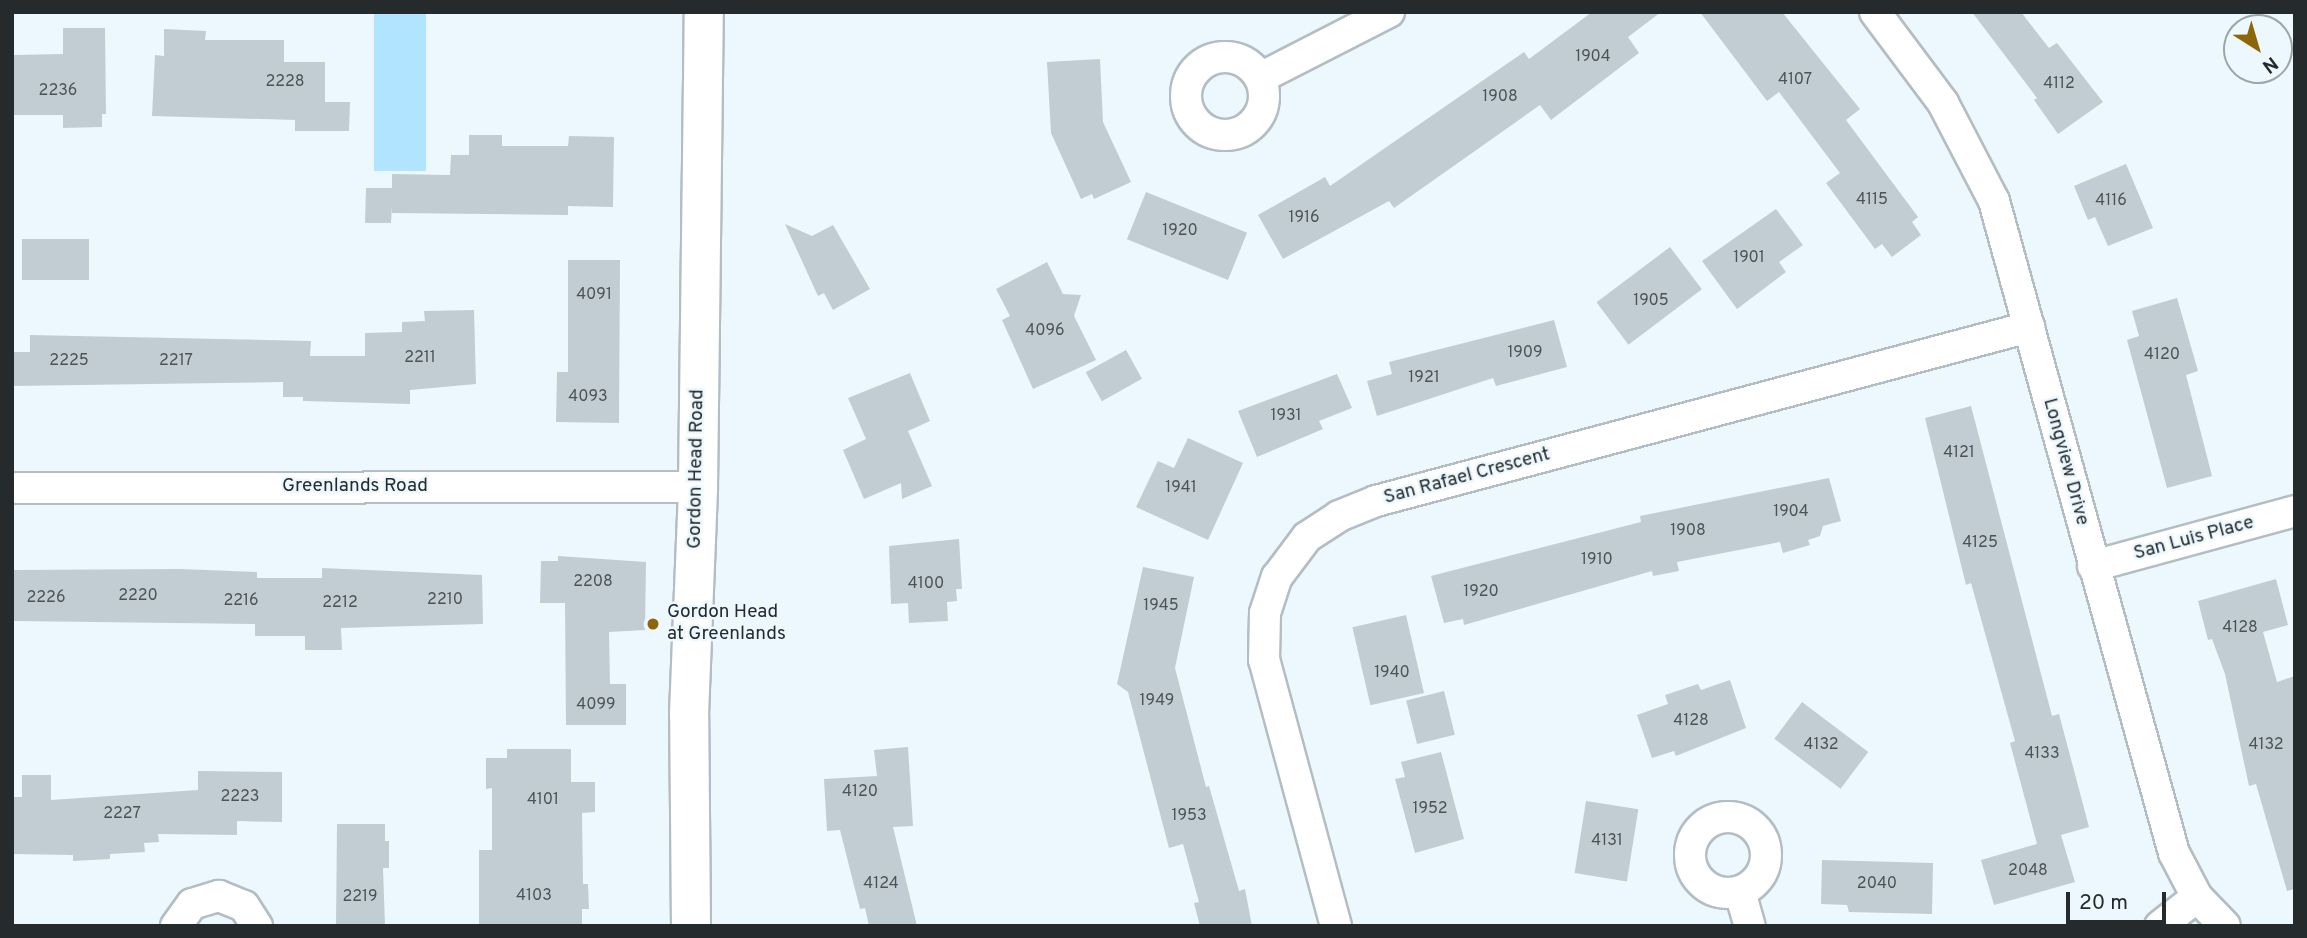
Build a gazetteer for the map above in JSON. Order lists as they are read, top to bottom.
{
  "streets": {
    "main road": ["Gordon Head Road"],
    "street": [
      "Longview Drive",
      "San Rafael Crescent",
      "Greenlands Road",
      "San Luis Place"
    ]
  },
  "crossings": [
    ["Longview Drive", "San Rafael Crescent"],
    ["Longview Drive", "San Luis Place"],
    ["Gordon Head Road", "Greenlands Road"]
  ],
  "places": ["Gordon Head at Greenlands"],
  "house_numbers": [
    "1904",
    "4107",
    "2228",
    "4112",
    "2236",
    "1908",
    "4115",
    "4116",
    "1916",
    "1920",
    "1901",
    "4091",
    "1905",
    "4096",
    "1909",
    "4120",
    "2211",
    "2225",
    "2217",
    "1921",
    "4093",
    "1931",
    "4121",
    "1941",
    "1904",
    "1908",
    "4125",
    "1910",
    "2208",
    "4100",
    "1920",
    "2220",
    "2226",
    "2210",
    "2216",
    "2212",
    "1945",
    "4128",
    "1940",
    "1949",
    "4099",
    "4128",
    "4132",
    "4132",
    "4133",
    "4120",
    "2223",
    "4101",
    "1952",
    "2227",
    "1953",
    "4131",
    "2048",
    "4124",
    "2040",
    "4103",
    "2219"
  ],
  "scale_bar": "20 m",
  "north": "bottom right"
}
